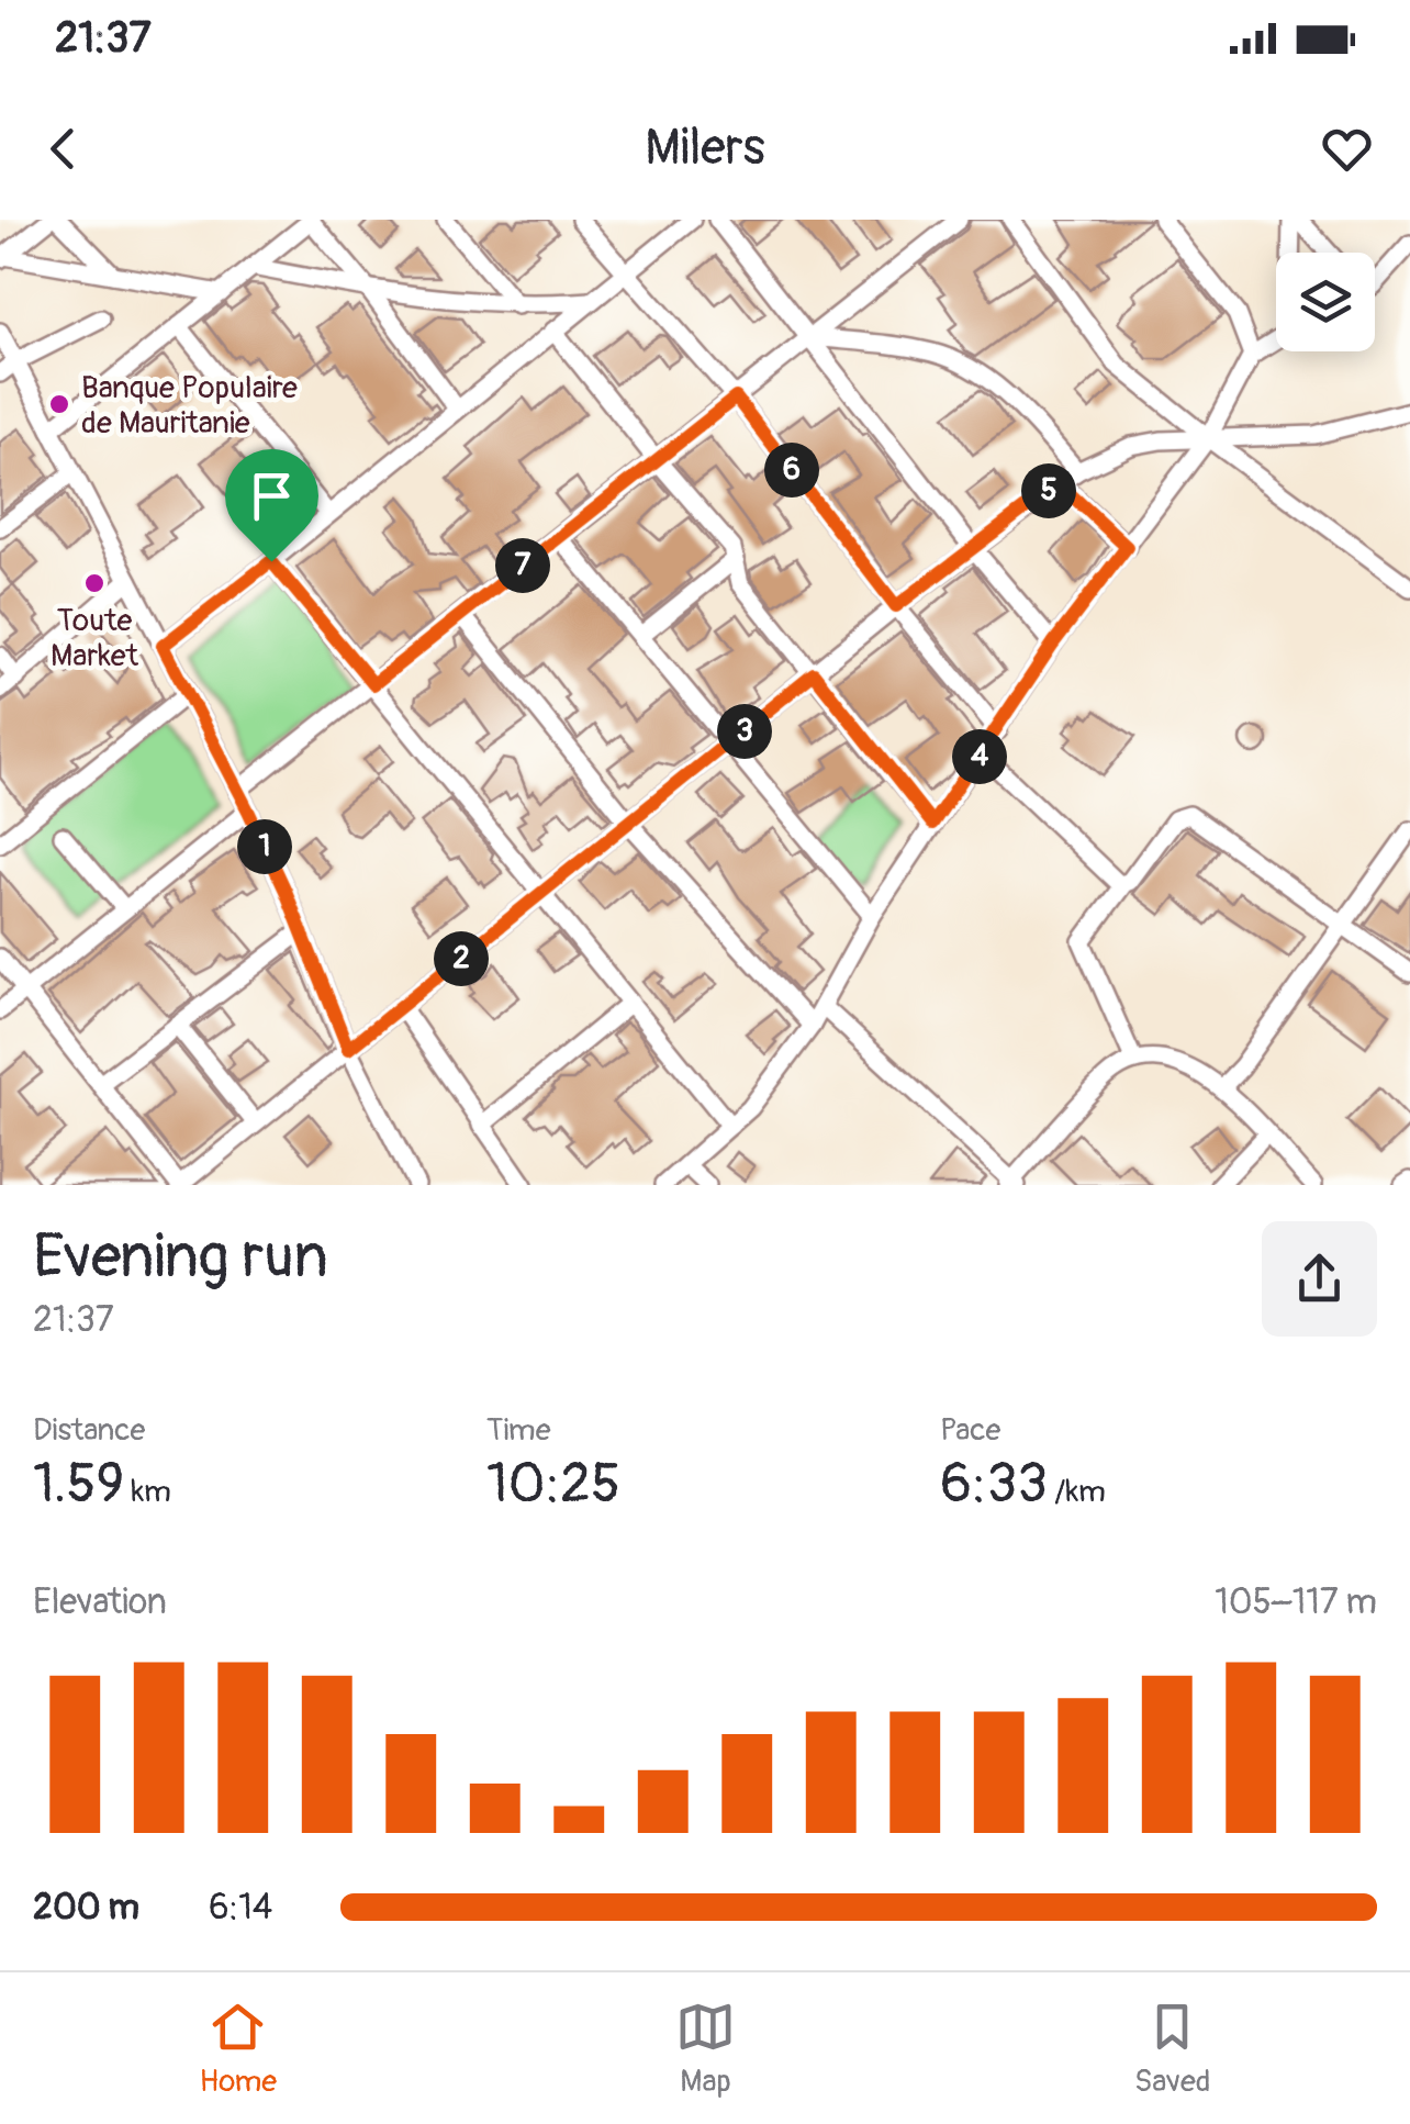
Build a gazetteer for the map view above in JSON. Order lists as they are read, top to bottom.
{
  "places": ["Banque Populaire de Mauritanie", "Toute Market"],
  "page": {
    "status": "21:37",
    "header": "Milers",
    "pins": [
      "6",
      "5",
      "7",
      "3",
      "4",
      "1",
      "2"
    ],
    "heading": ["Evening run", "21:37"],
    "stats": [
      ["Distance", "1.59 km"],
      ["Time", "10:25"],
      ["Pace", "6:33 /km"]
    ],
    "chart": ["Elevation", "105–117 m"],
    "list": [
      {
        "name": "200 m",
        "note": "6:14"
      }
    ],
    "tabs": ["Home", "Map", "Saved"]
  }
}
